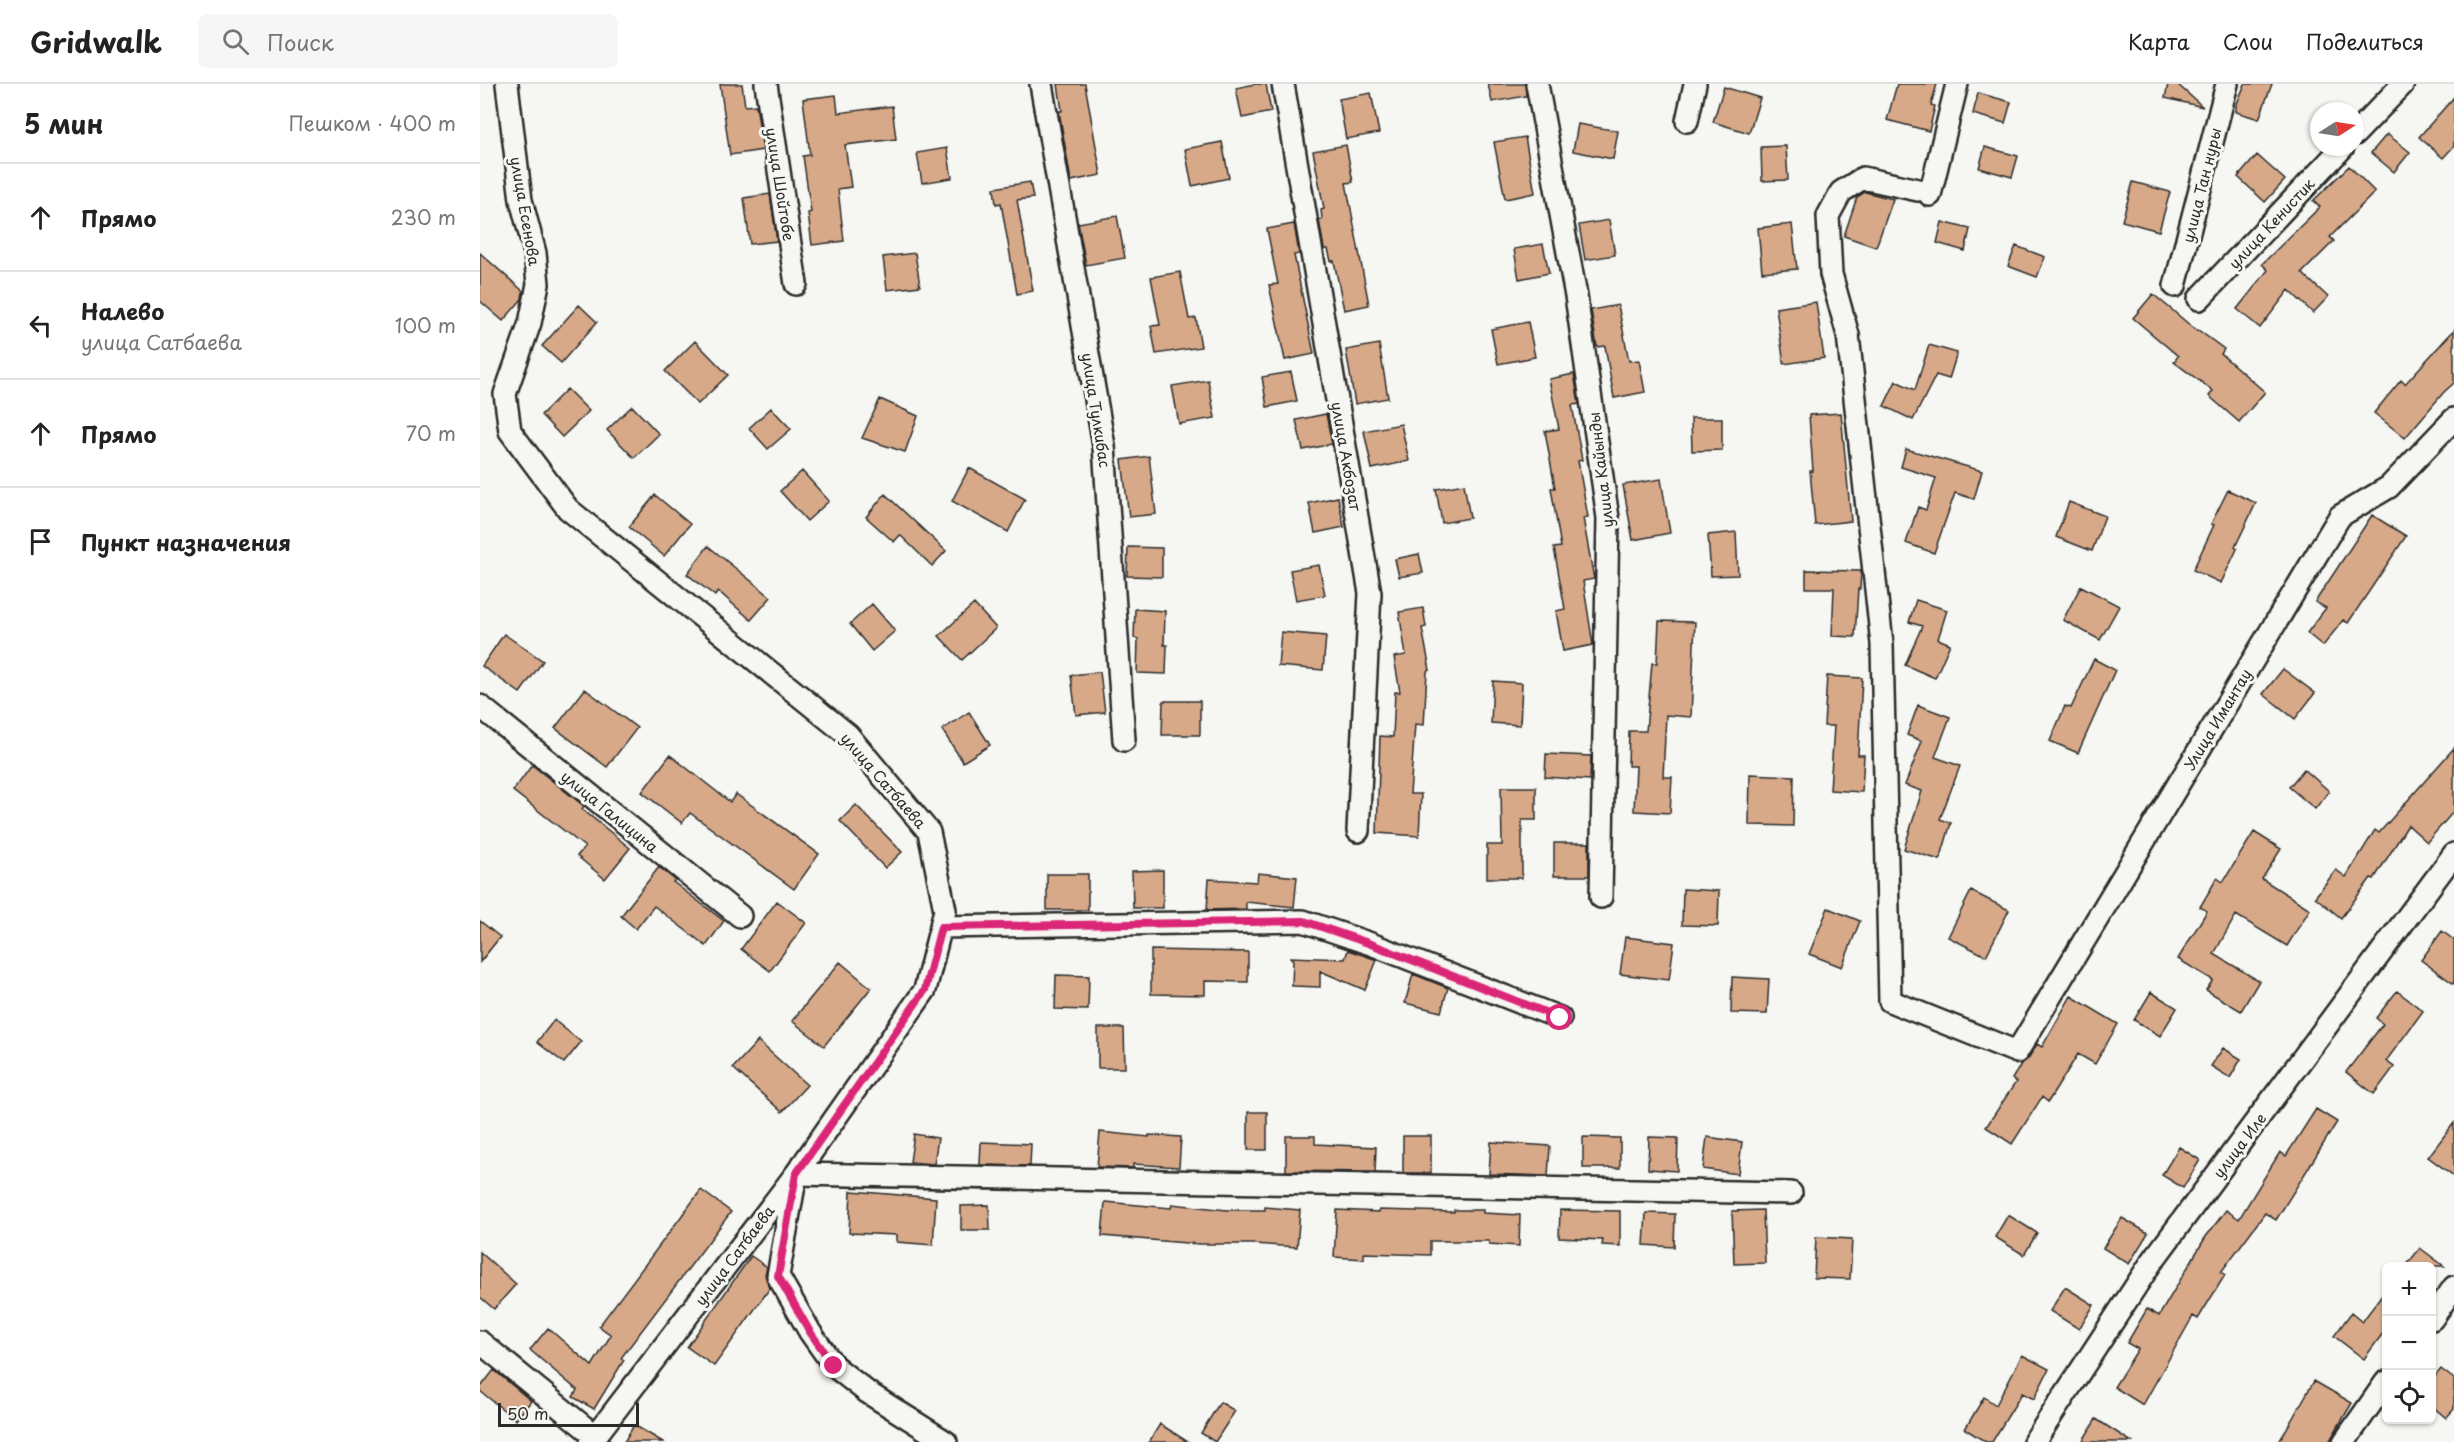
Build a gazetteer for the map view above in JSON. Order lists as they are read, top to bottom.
{
  "streets": {
    "street": [
      "улица Шойтобе",
      "улица Тан нуры",
      "улица Есенова",
      "улица Кенистик",
      "улица Тулкибас",
      "улица Акбозат",
      "улица Кайынды",
      "Улица Имантау",
      "улица Сатбаева",
      "улица Галицина",
      "улица Иле"
    ]
  },
  "crossings": [
    ["улица Есенова", "улица Сатбаева"]
  ],
  "scale_bar": "50 m",
  "north": "right",
  "page": {
    "header": "Gridwalk",
    "search": "Поиск",
    "nav": ["Карта", "Слои", "Поделиться"],
    "heading": ["5 мин", "Пешком · 400 m"],
    "list": [
      ["Прямо", "230 m"],
      ["Налево", "улица Сатбаева", "100 m"],
      ["Прямо", "70 m"],
      "Пункт назначения"
    ],
    "map_buttons": ["+", "−"],
    "scale": "50 m"
  }
}
